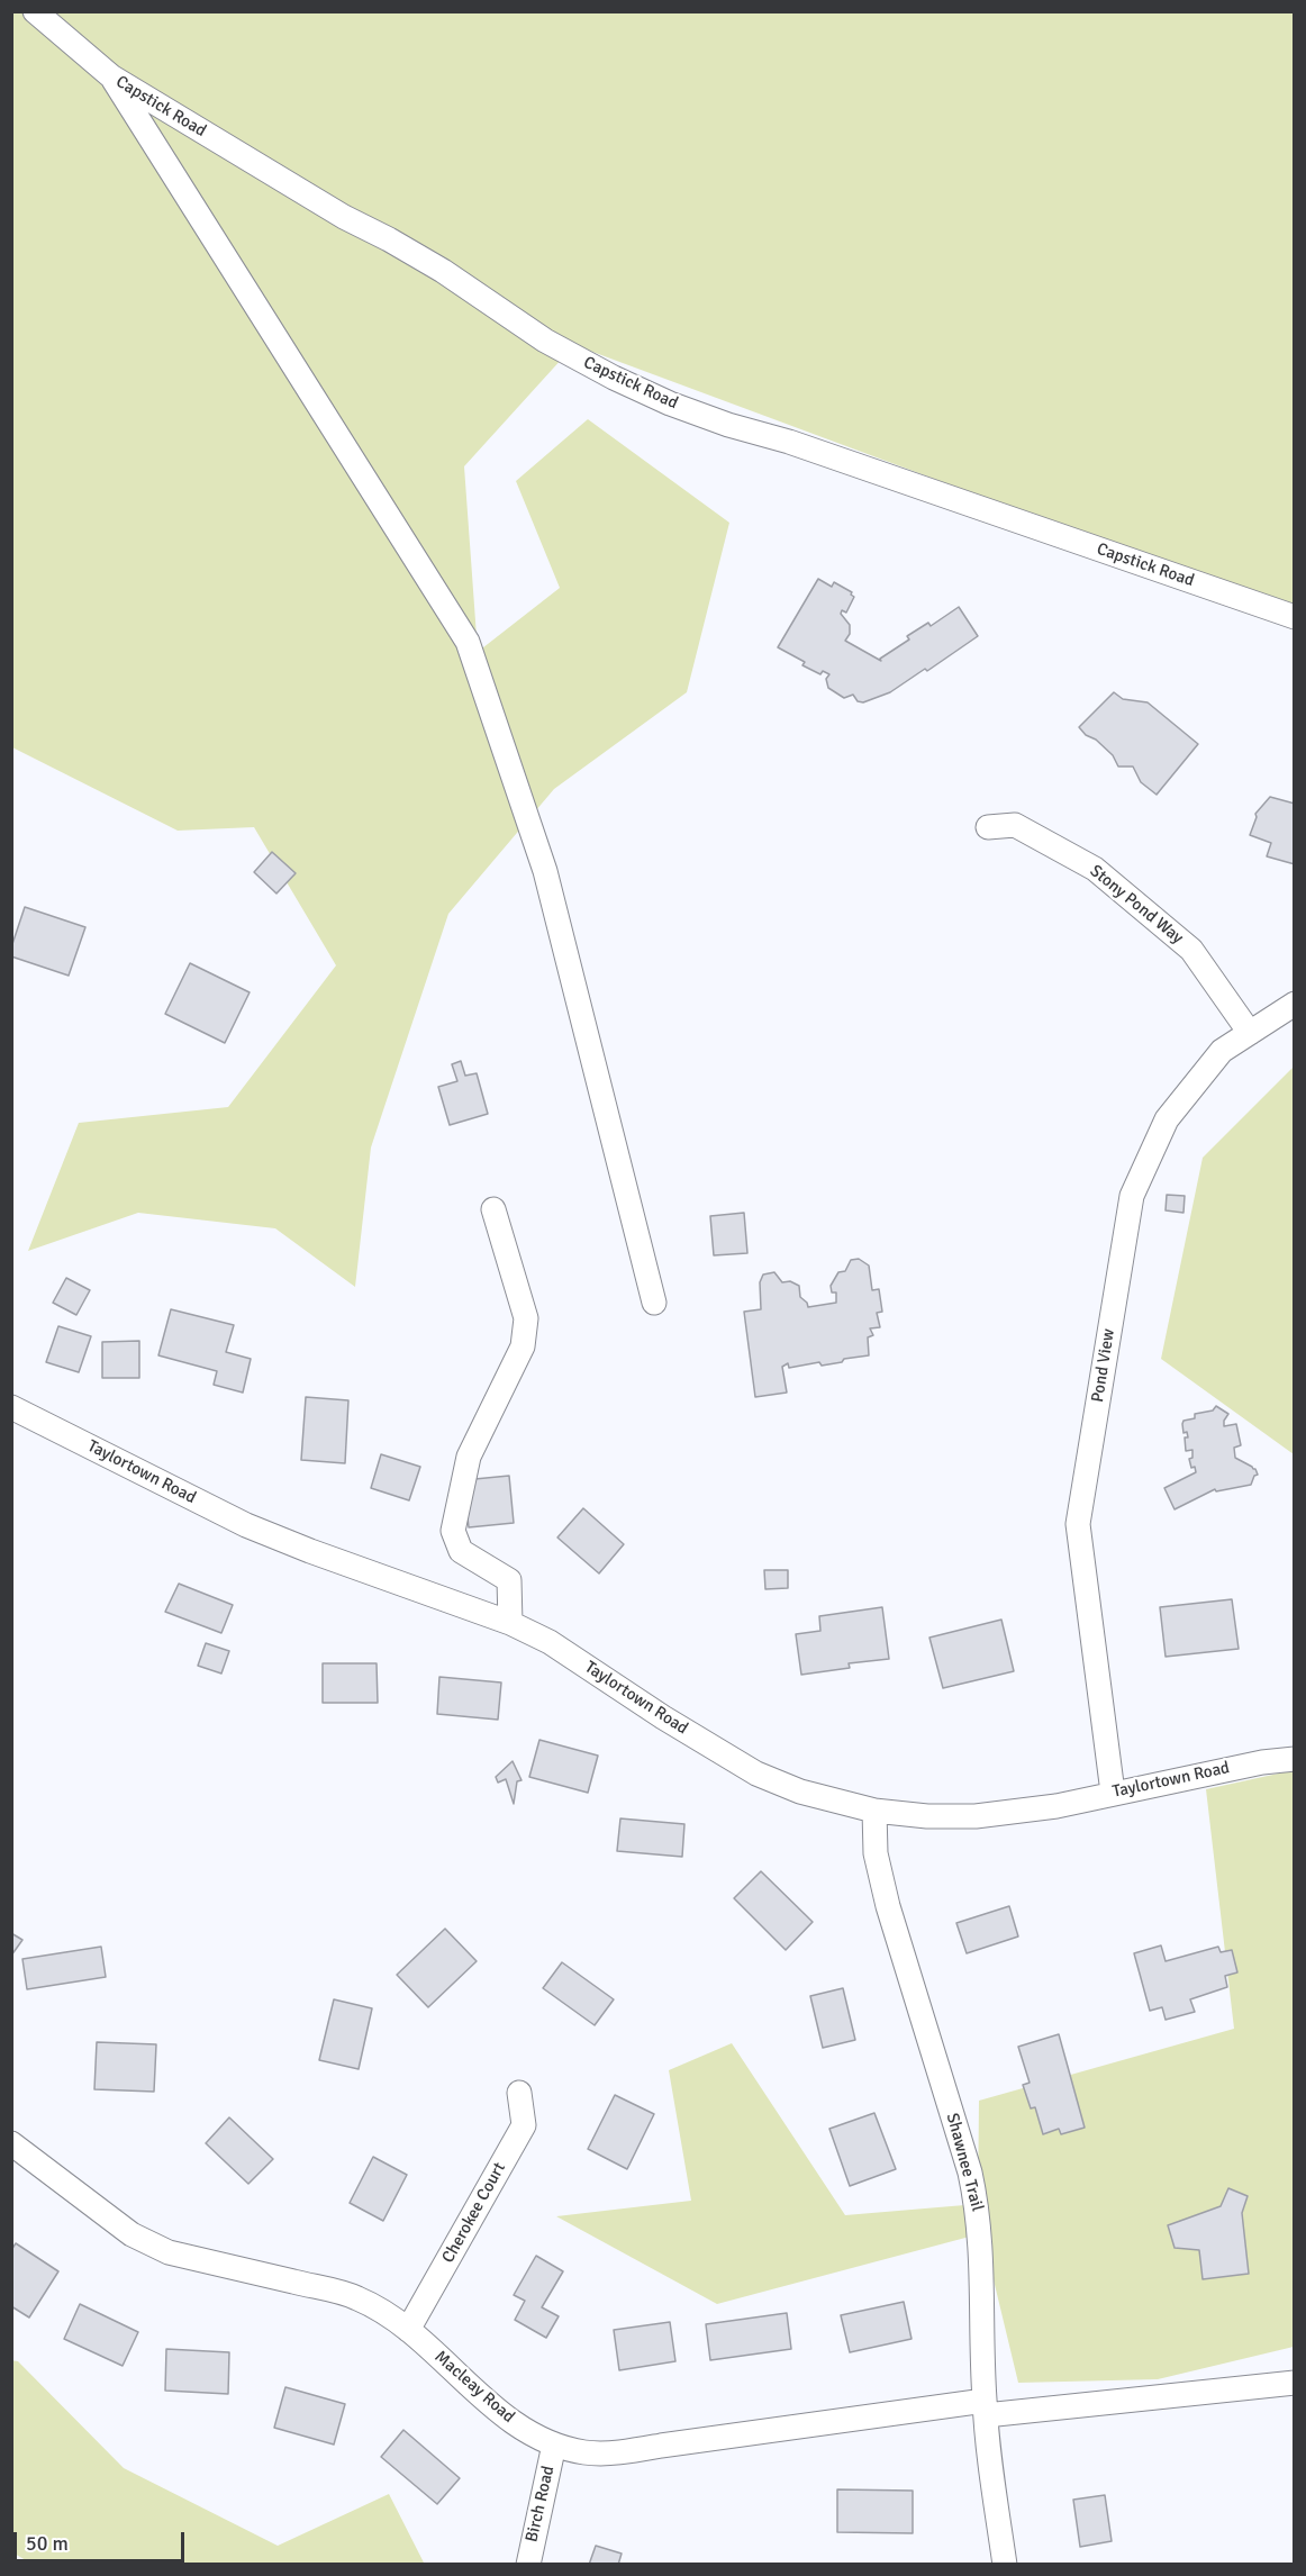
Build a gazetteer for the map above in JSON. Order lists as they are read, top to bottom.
{
  "streets": {
    "street": [
      "Capstick Road",
      "Stony Pond Way",
      "Pond View",
      "Taylortown Road",
      "Shawnee Trail",
      "Cherokee Court",
      "Macleay Road",
      "Birch Road"
    ]
  },
  "crossings": [
    ["Stony Pond Way", "Pond View"],
    ["Pond View", "Taylortown Road"],
    ["Taylortown Road", "Shawnee Trail"],
    ["Shawnee Trail", "Macleay Road"],
    ["Cherokee Court", "Macleay Road"],
    ["Macleay Road", "Birch Road"]
  ],
  "scale_bar": "50 m"
}
